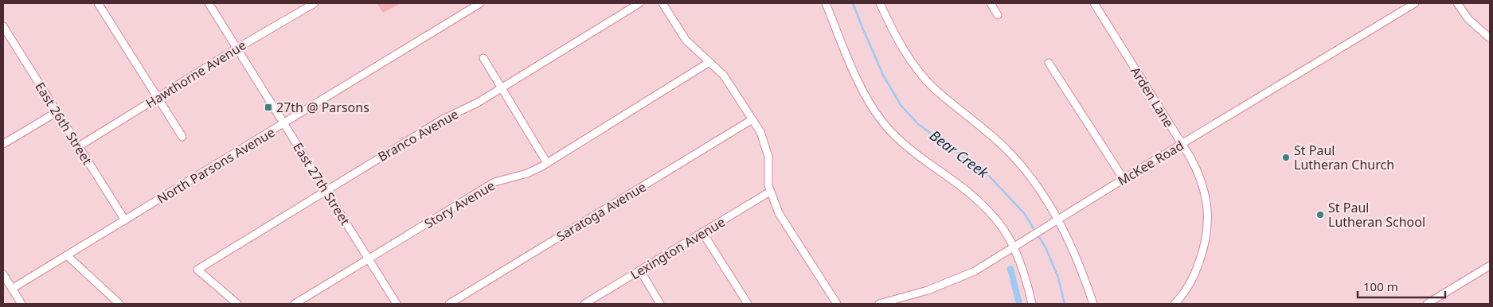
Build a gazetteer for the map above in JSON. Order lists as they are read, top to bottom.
{
  "streets": {
    "street": [
      "Hawthorne Avenue",
      "Arden Lane",
      "East 26th Street",
      "Branco Avenue",
      "McKee Road",
      "North Parsons Avenue",
      "East 27th Street",
      "Story Avenue",
      "Saratoga Avenue",
      "Lexington Avenue"
    ]
  },
  "crossings": [
    ["Hawthorne Avenue", "East 26th Street"],
    ["Hawthorne Avenue", "East 27th Street"],
    ["Arden Lane", "McKee Road"],
    ["East 26th Street", "North Parsons Avenue"],
    ["Branco Avenue", "East 27th Street"],
    ["North Parsons Avenue", "East 27th Street"],
    ["East 27th Street", "Story Avenue"]
  ],
  "water": ["Bear Creek"],
  "places": {
    "transit": ["27th @ Parsons"],
    "other": ["St Paul Lutheran Church", "St Paul Lutheran School"]
  },
  "scale_bar": "100 m"
}
